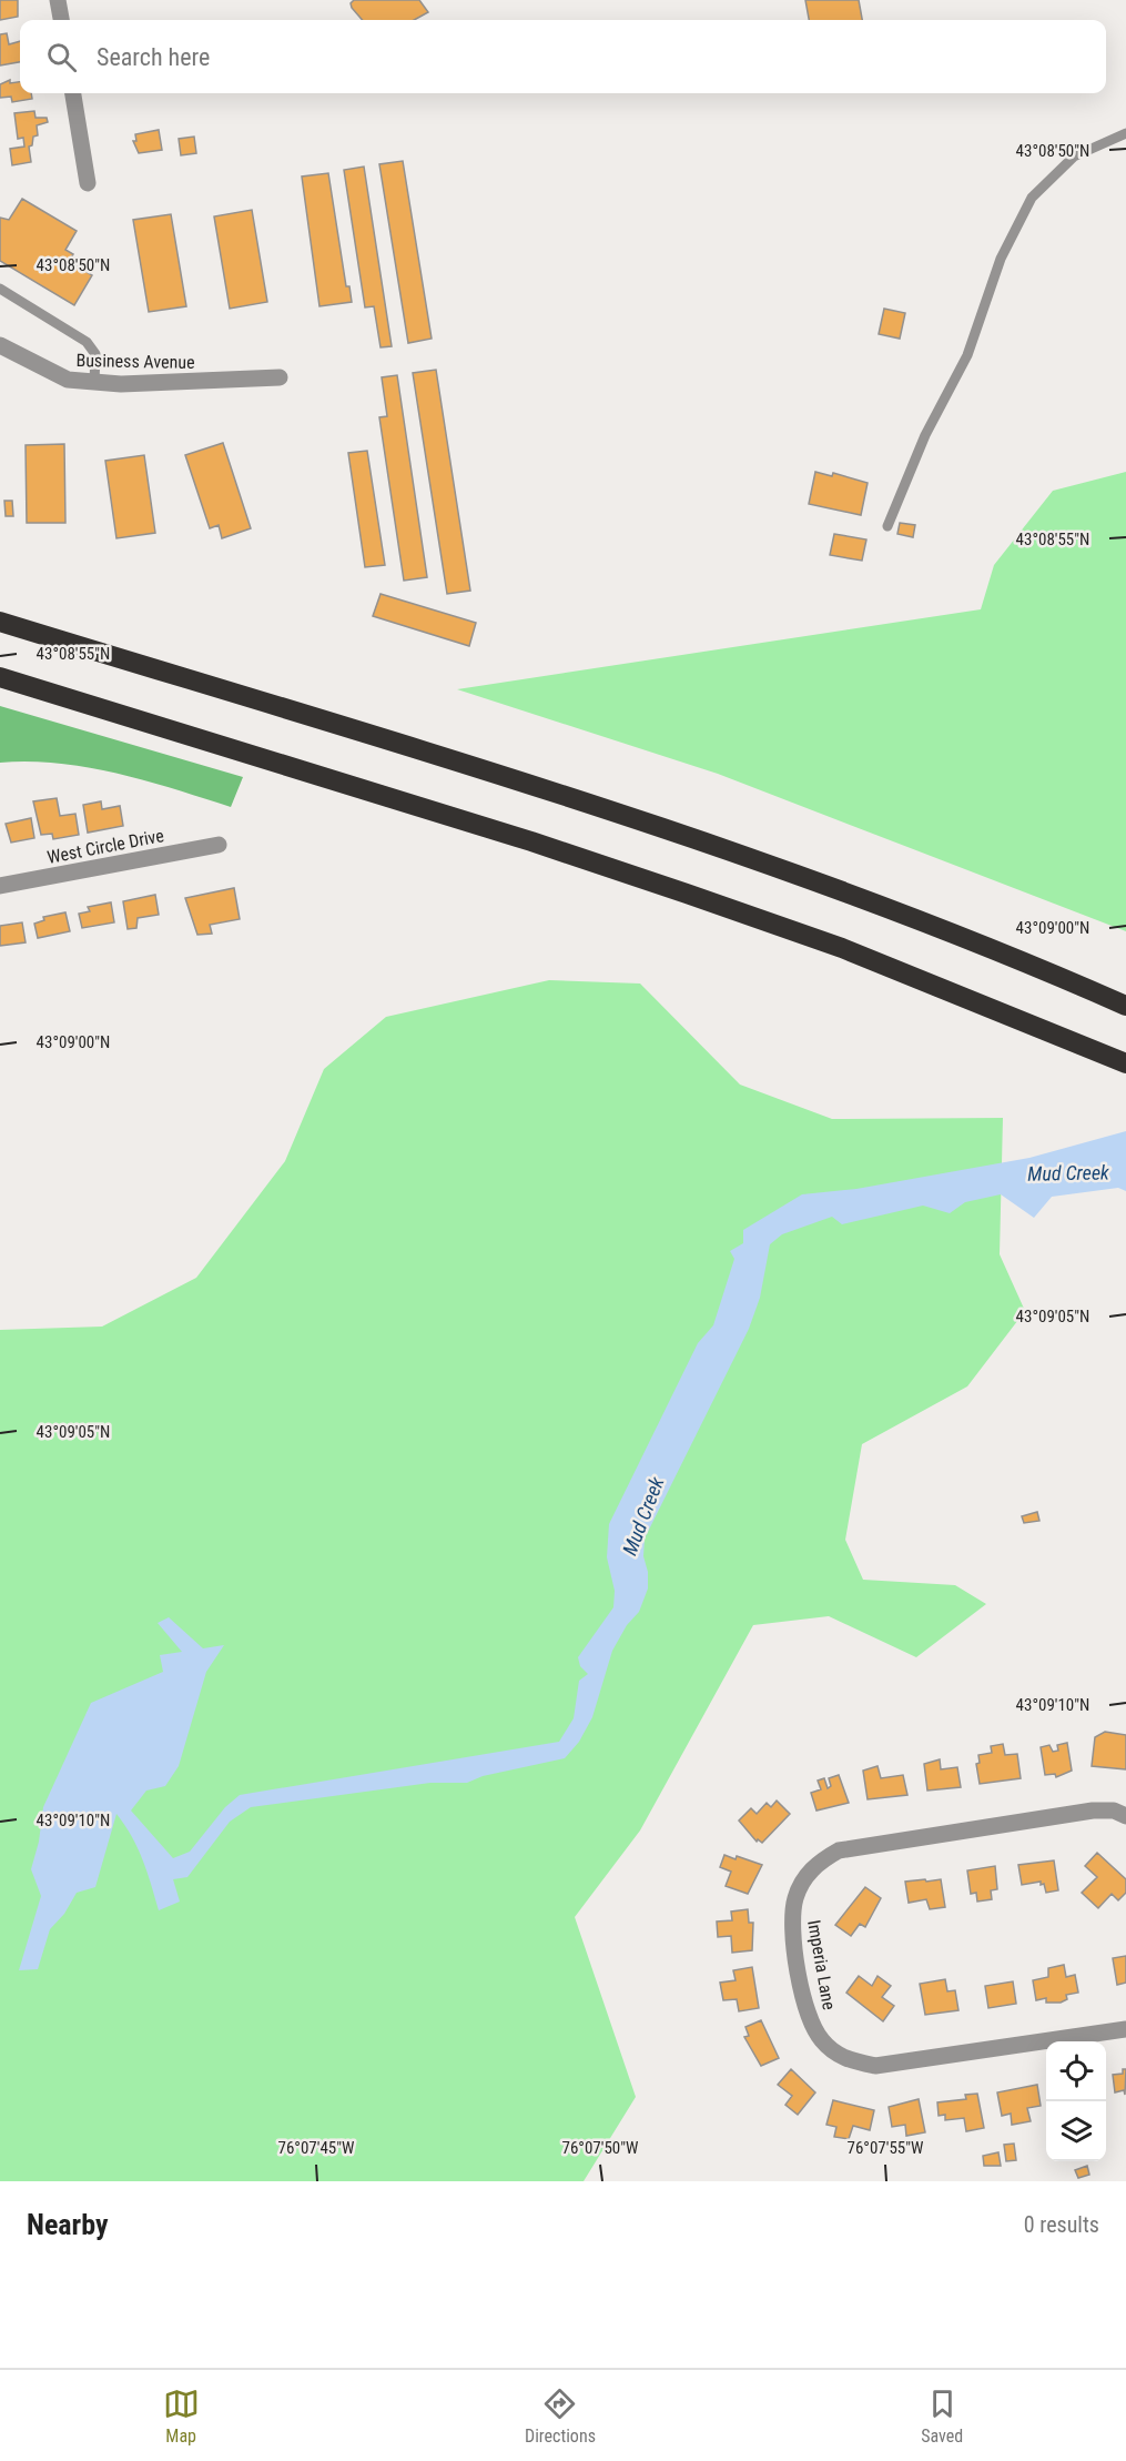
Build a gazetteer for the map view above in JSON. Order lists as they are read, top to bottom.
{
  "streets": {
    "street": ["Business Avenue", "West Circle Drive", "Imperia Lane"]
  },
  "water": ["Mud Creek"],
  "page": {
    "search": "Search here",
    "heading": ["Nearby", "0 results"],
    "nav": ["Map", "Directions", "Saved"]
  },
  "coordinates": [
    "43°08'50\"N",
    "43°08'55\"N",
    "43°09'00\"N",
    "43°09'05\"N",
    "43°09'10\"N",
    "76°07'45\"W",
    "76°07'50\"W",
    "76°07'55\"W"
  ]
}
